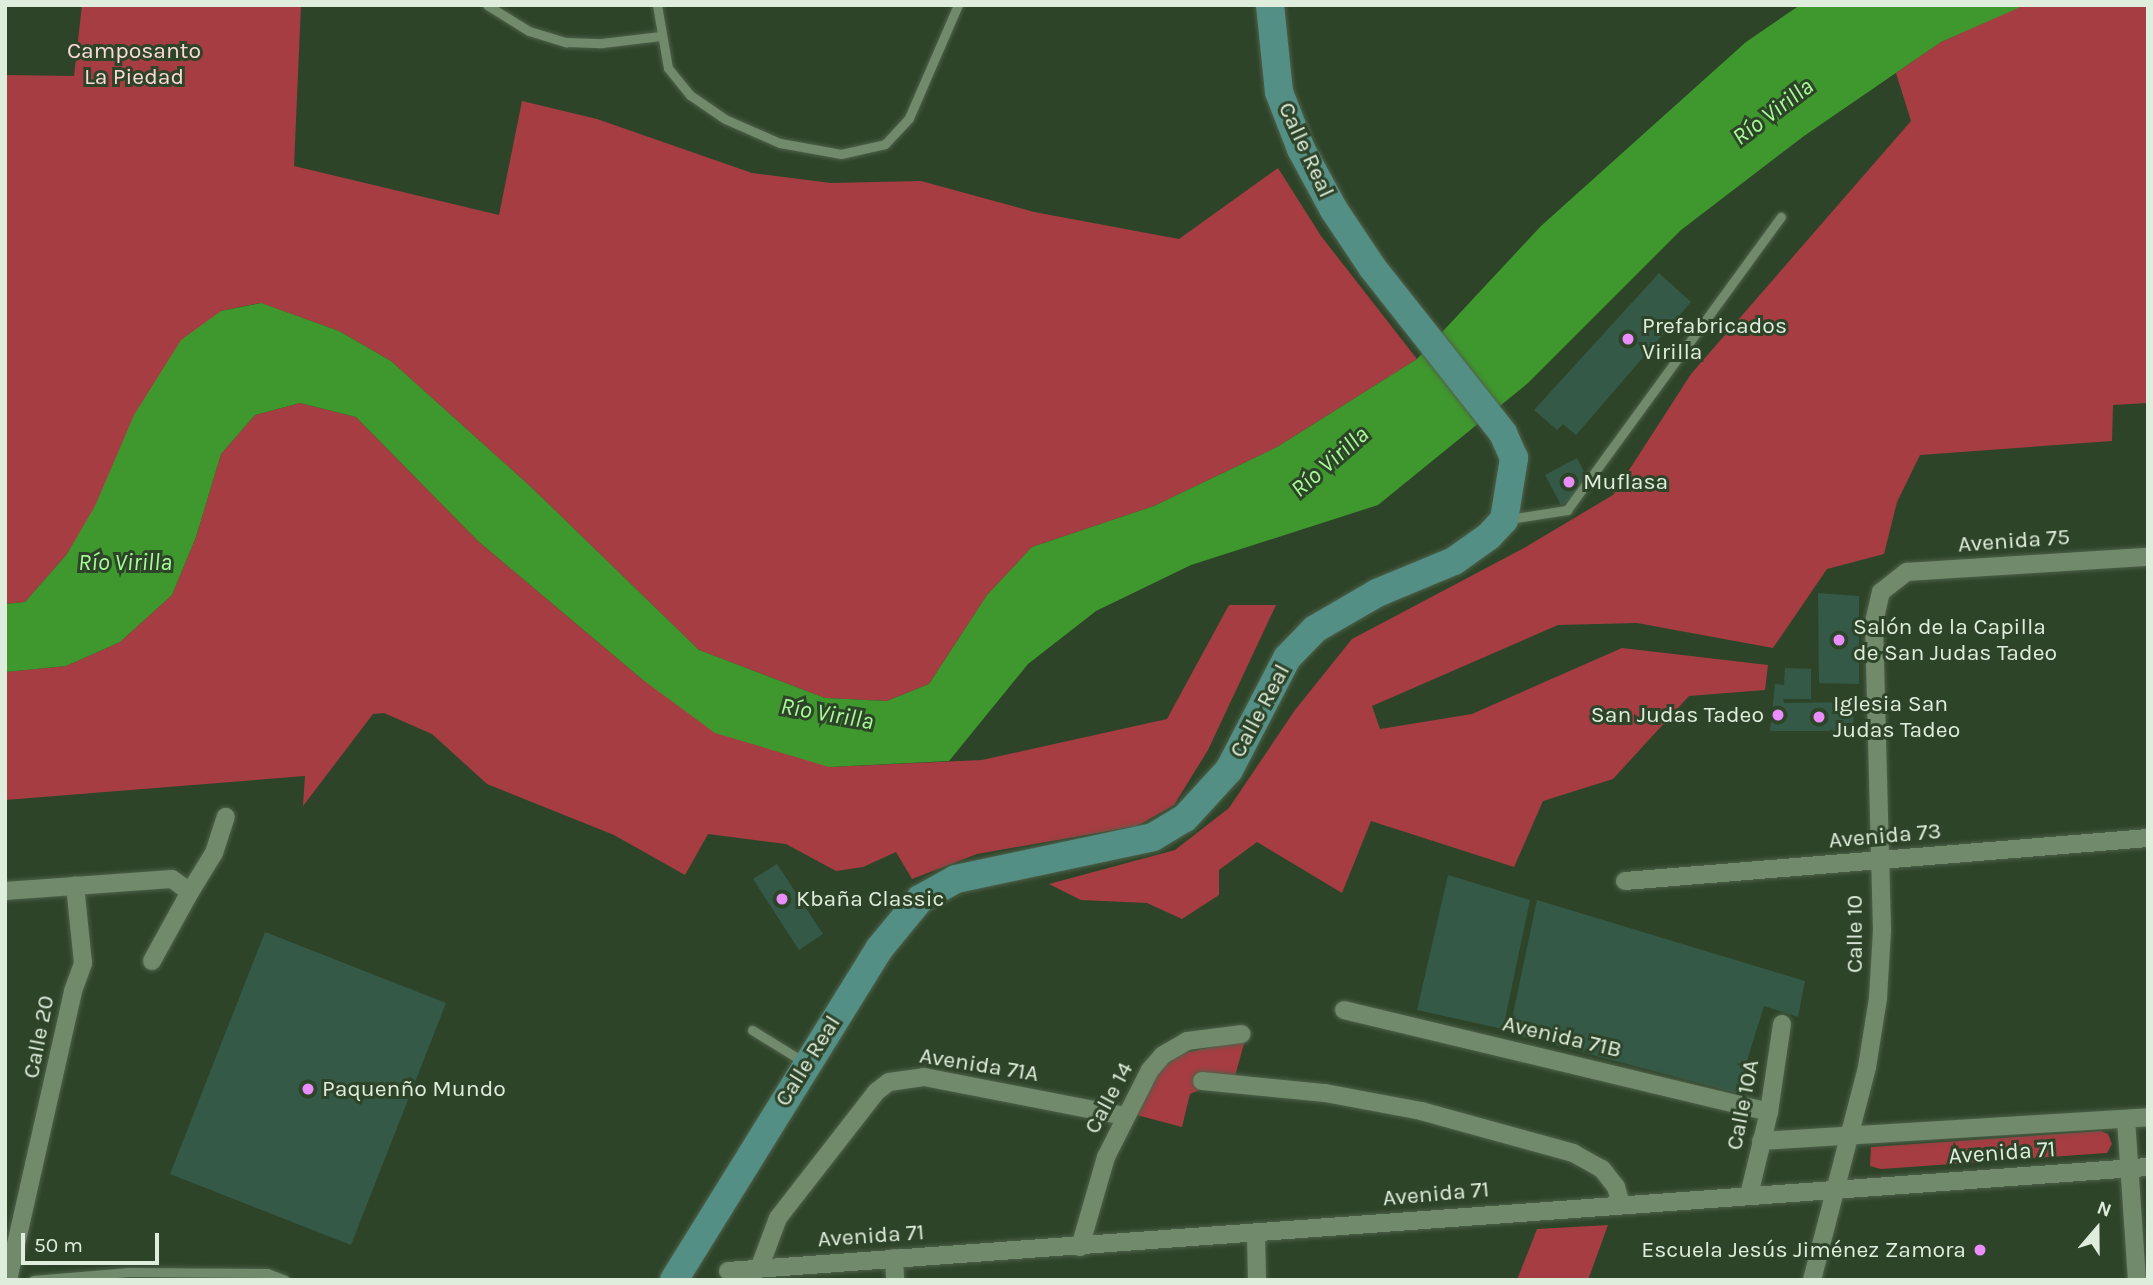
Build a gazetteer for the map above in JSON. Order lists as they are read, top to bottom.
{
  "streets": {
    "main road": ["Calle Real"],
    "street": [
      "Avenida 75",
      "Avenida 73",
      "Calle 10",
      "Calle 20",
      "Avenida 71B",
      "Avenida 71A",
      "Calle 14",
      "Calle 10A",
      "Avenida 71"
    ]
  },
  "crossings": [
    ["Avenida 75", "Calle 10"],
    ["Avenida 73", "Calle 10"],
    ["Calle 10", "Avenida 71"],
    ["Avenida 71B", "Calle 10A"],
    ["Avenida 71A", "Calle 14"],
    ["Avenida 71A", "Avenida 71"],
    ["Calle 14", "Avenida 71"],
    ["Calle 10A", "Avenida 71"]
  ],
  "water": ["Río Virilla"],
  "parks": ["Camposanto La Piedad"],
  "places": [
    "Prefabricados Virilla",
    "Muflasa",
    "Salón de la Capilla de San Judas Tadeo",
    "San Judas Tadeo",
    "Iglesia San Judas Tadeo",
    "Kbaña Classic",
    "Paquenño Mundo",
    "Escuela Jesús Jiménez Zamora"
  ],
  "scale_bar": "50 m",
  "north": "top"
}
